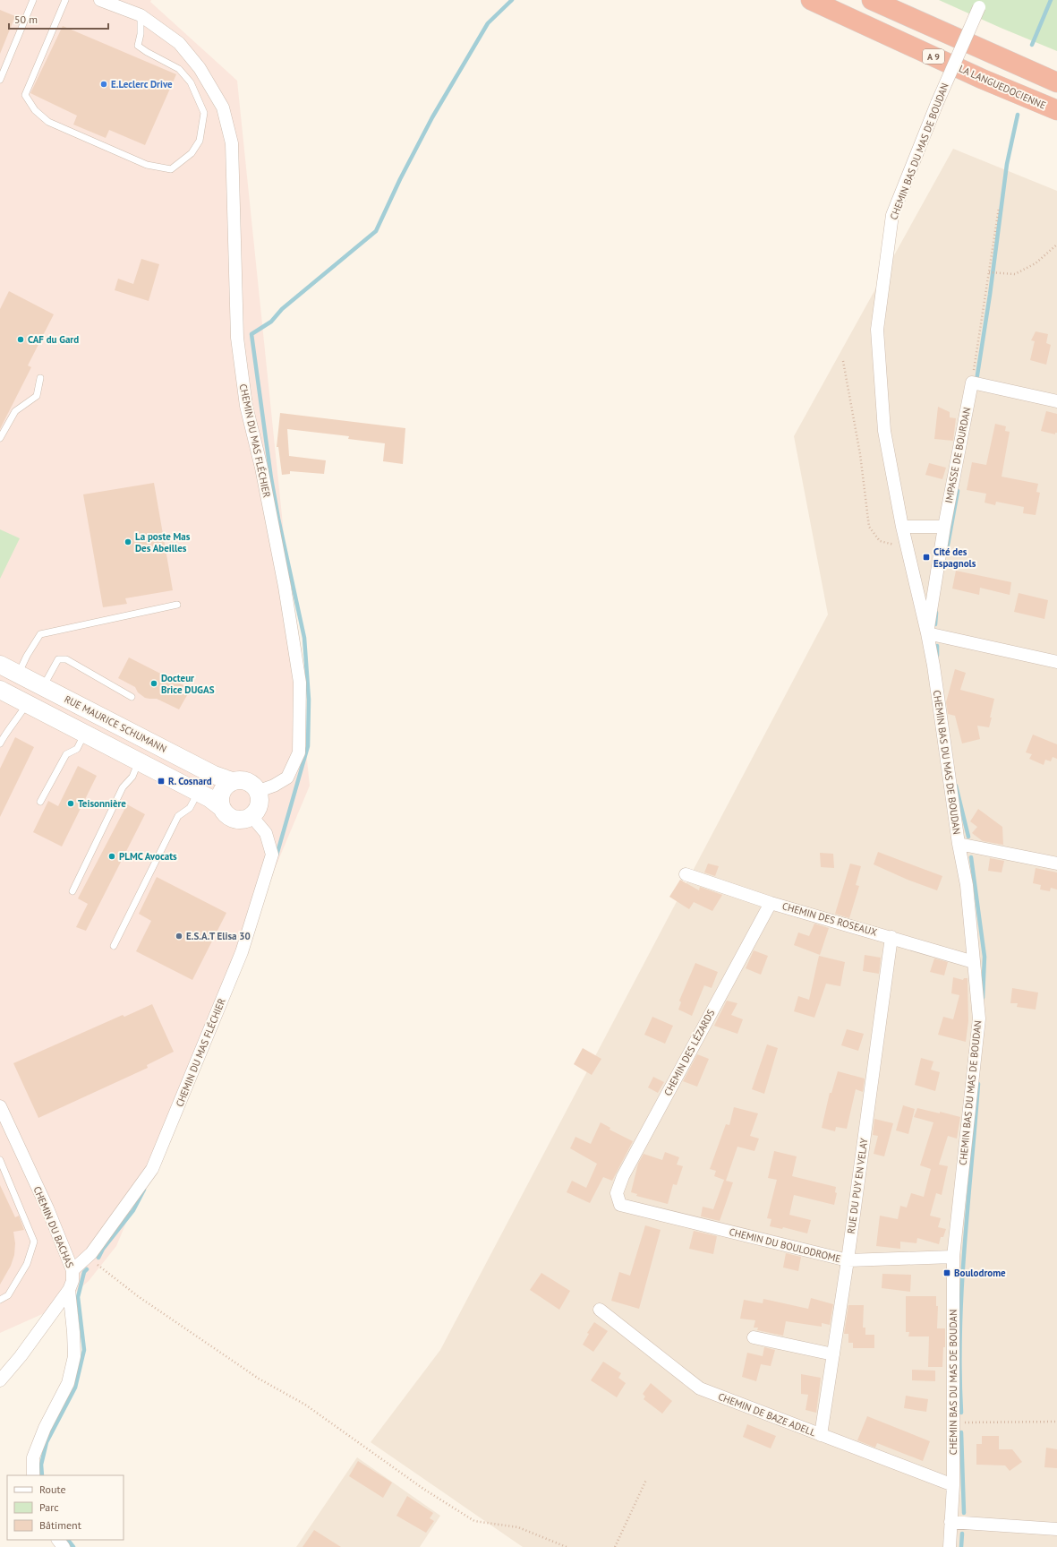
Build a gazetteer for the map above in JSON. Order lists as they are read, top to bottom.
{
  "streets": {
    "highway": ["A 9", "LA LANGUEDOCIENNE"],
    "main road": ["RUE MAURICE SCHUMANN"],
    "street": [
      "CHEMIN BAS DU MAS DE BOUDAN",
      "CHEMIN DU MAS FLÉCHIER",
      "IMPASSE DE BOURDAN",
      "CHEMIN DES ROSEAUX",
      "CHEMIN DES LÉZARDS",
      "RUE DU PUY EN VELAY",
      "CHEMIN DU BACHAS",
      "CHEMIN DU BOULODROME",
      "CHEMIN DE BAZE ADELL"
    ]
  },
  "crossings": [
    ["CHEMIN BAS DU MAS DE BOUDAN", "IMPASSE DE BOURDAN"],
    ["CHEMIN BAS DU MAS DE BOUDAN", "CHEMIN DES ROSEAUX"],
    ["CHEMIN BAS DU MAS DE BOUDAN", "CHEMIN DU BOULODROME"],
    ["CHEMIN BAS DU MAS DE BOUDAN", "CHEMIN DE BAZE ADELL"],
    ["CHEMIN DU MAS FLÉCHIER", "RUE MAURICE SCHUMANN"],
    ["CHEMIN DU MAS FLÉCHIER", "CHEMIN DU BACHAS"],
    ["CHEMIN DES ROSEAUX", "CHEMIN DES LÉZARDS"],
    ["CHEMIN DES ROSEAUX", "RUE DU PUY EN VELAY"],
    ["CHEMIN DES LÉZARDS", "CHEMIN DU BOULODROME"],
    ["RUE DU PUY EN VELAY", "CHEMIN DU BOULODROME"],
    ["RUE DU PUY EN VELAY", "CHEMIN DE BAZE ADELL"]
  ],
  "places": {
    "other": [
      "E.Leclerc Drive",
      "CAF du Gard",
      "La poste Mas Des Abeilles",
      "Docteur Brice DUGAS",
      "Teisonnière",
      "PLMC Avocats",
      "E.S.A.T Elisa 30"
    ],
    "transit": ["Cité des Espagnols", "R. Cosnard", "Boulodrome"]
  },
  "legend": ["Route", "Parc", "Bâtiment"],
  "scale_bar": "50 m"
}
